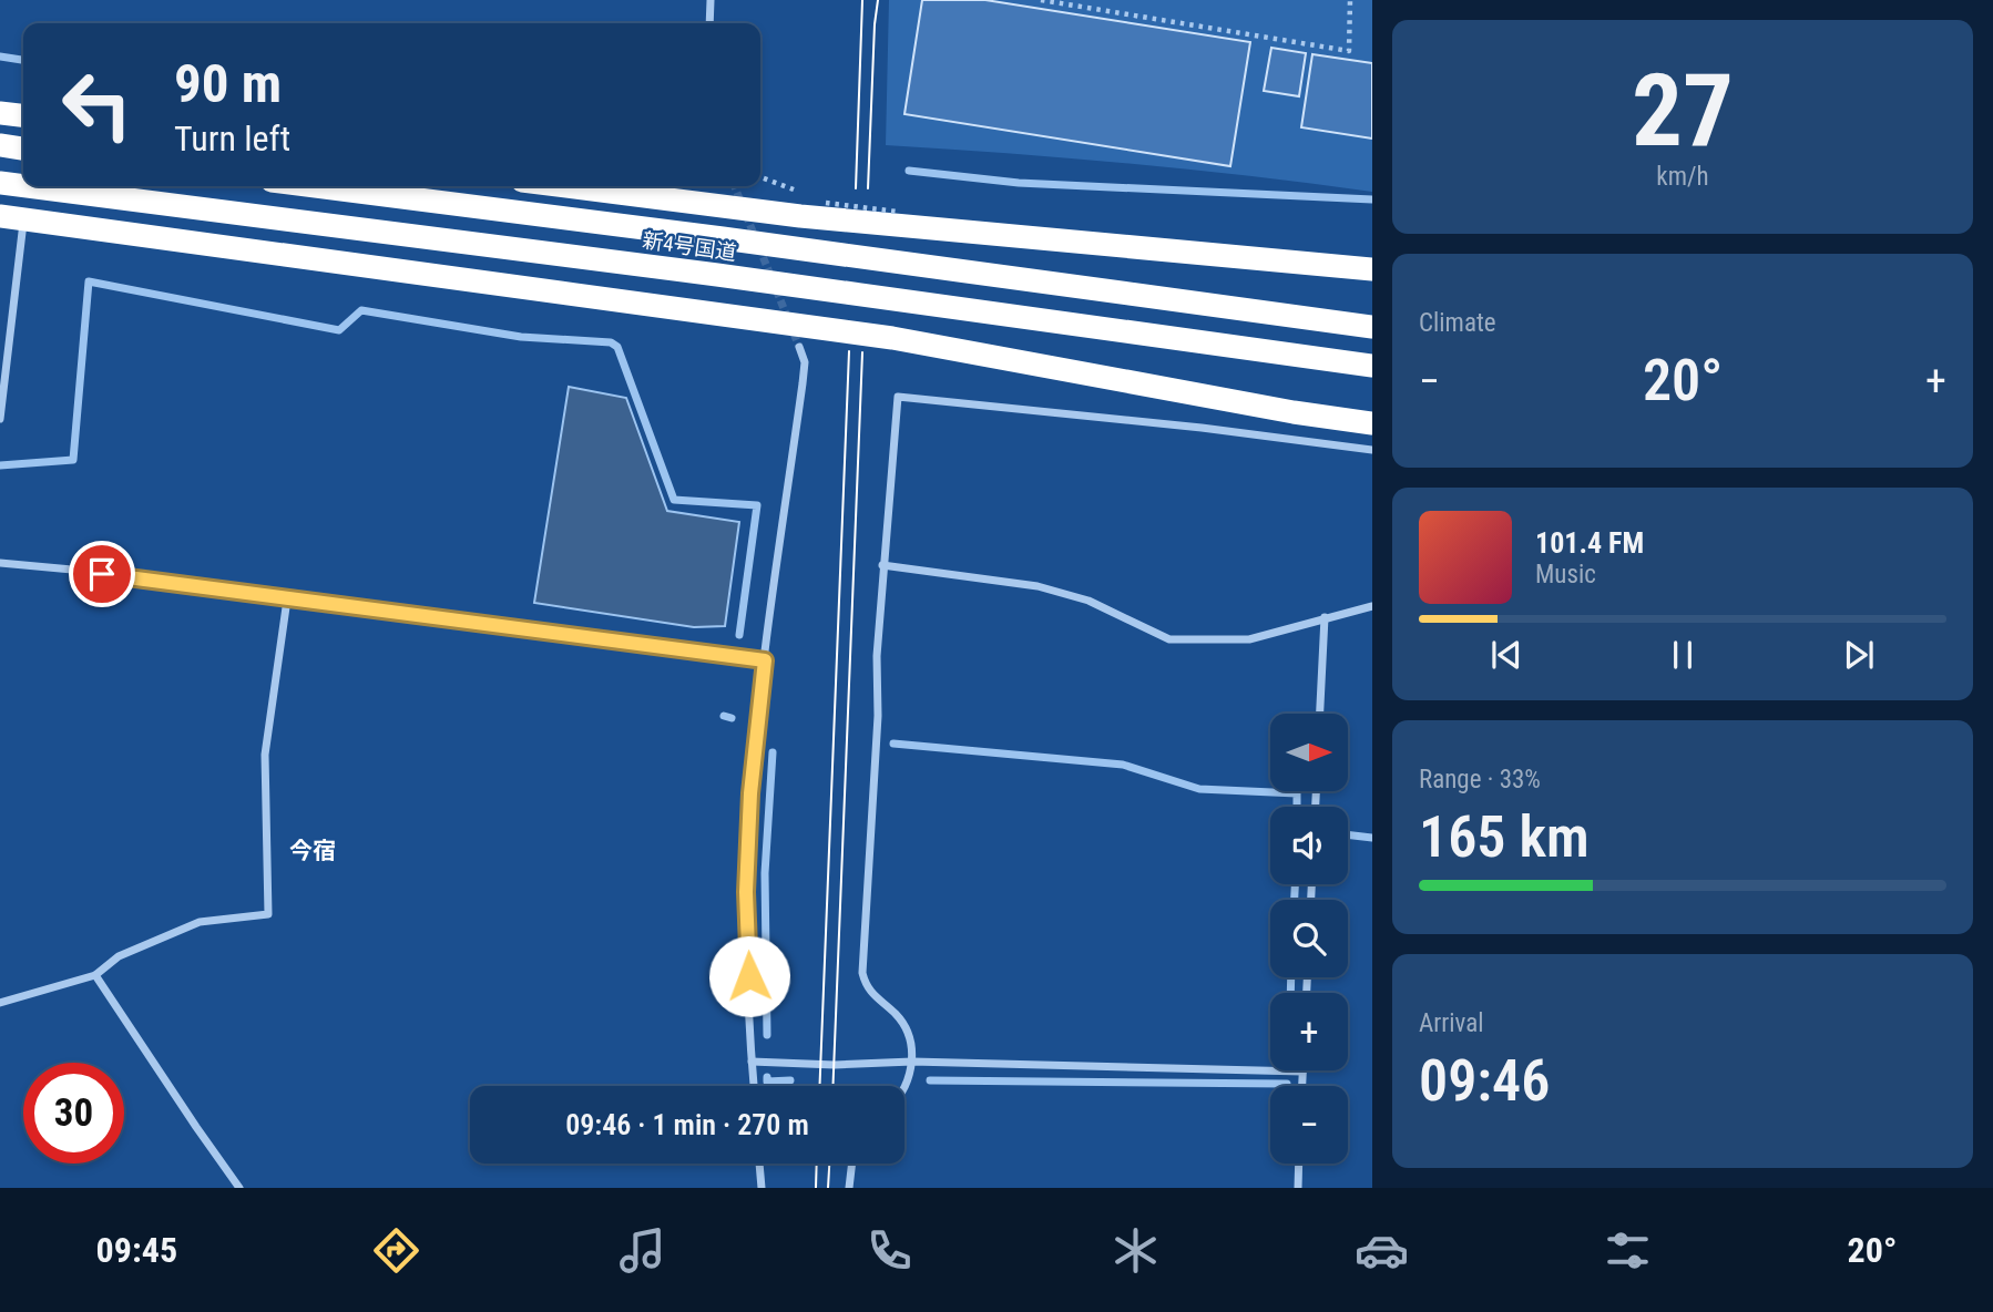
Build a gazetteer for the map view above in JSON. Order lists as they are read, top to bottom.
{
  "streets": {
    "highway": ["新4号国道"]
  },
  "districts": ["今宿"],
  "north": "right",
  "page": {
    "tile": [
      ["27", "km/h"],
      "Climate",
      ["Range · 33%", "165 km"],
      ["Arrival", "09:46"]
    ],
    "turn": ["90 m", "Turn left"],
    "heat": ["−", "20°", "+"],
    "song": ["101.4 FM", "Music"],
    "map_buttons": ["+", "−"],
    "limit": "30",
    "trip": "09:46 · 1 min · 270 m",
    "tabs": ["09:45", "20°"]
  }
}
